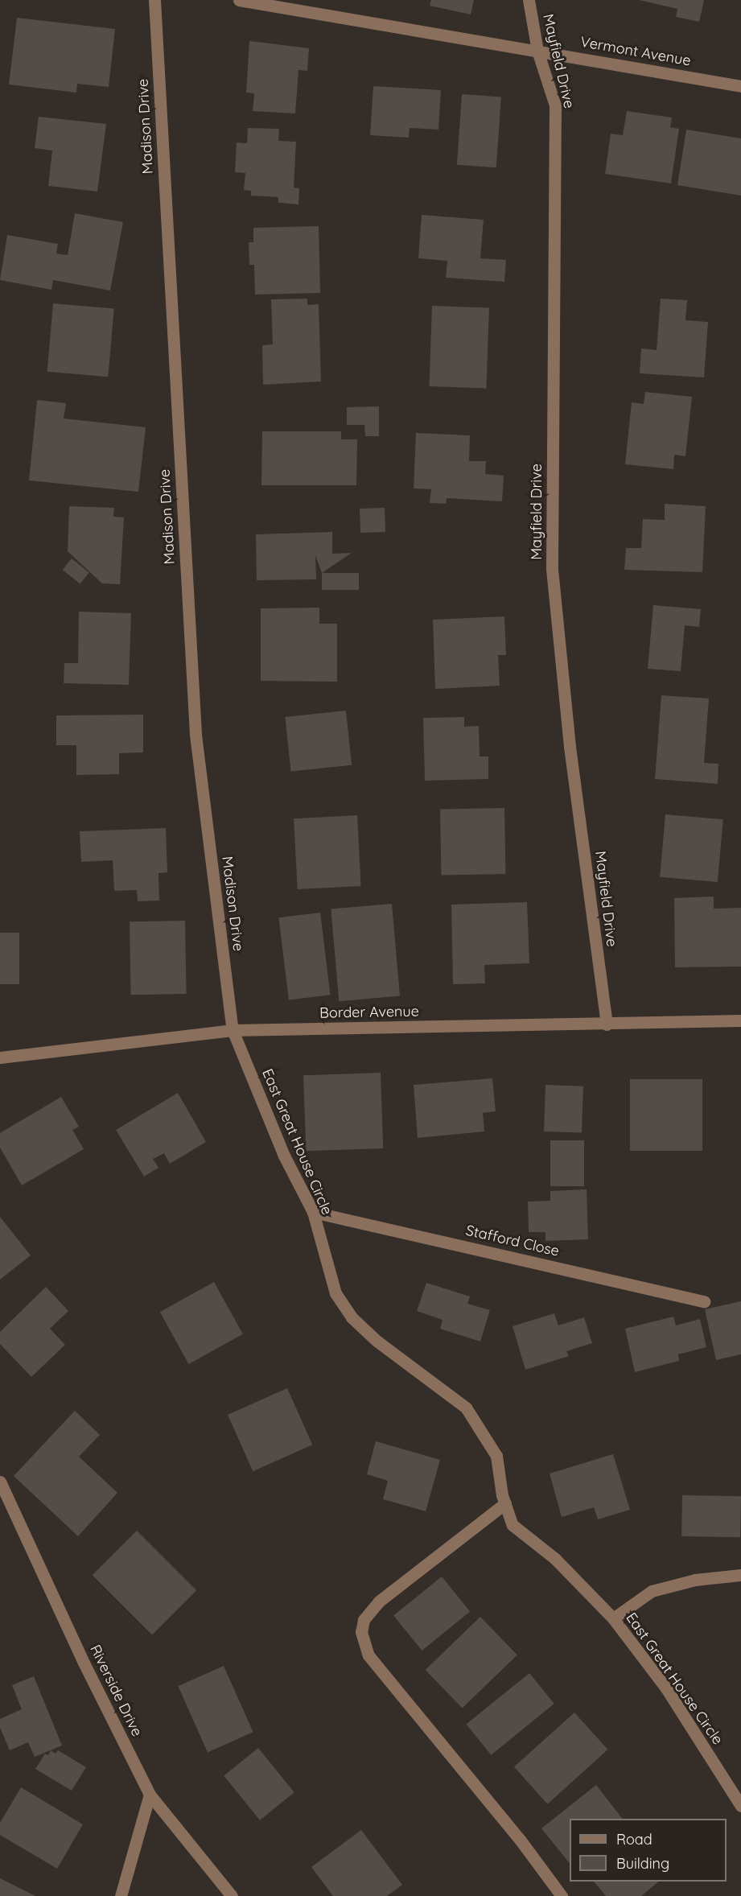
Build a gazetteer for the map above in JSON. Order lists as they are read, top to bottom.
{
  "streets": {
    "street": [
      "Vermont Avenue",
      "Mayfield Drive",
      "Madison Drive",
      "Border Avenue",
      "East Great House Circle",
      "Stafford Close",
      "Riverside Drive"
    ]
  },
  "crossings": [
    ["Vermont Avenue", "Mayfield Drive"],
    ["Mayfield Drive", "Border Avenue"],
    ["Madison Drive", "Border Avenue"],
    ["Madison Drive", "East Great House Circle"],
    ["Border Avenue", "East Great House Circle"],
    ["East Great House Circle", "Stafford Close"]
  ],
  "legend": ["Road", "Building"]
}
